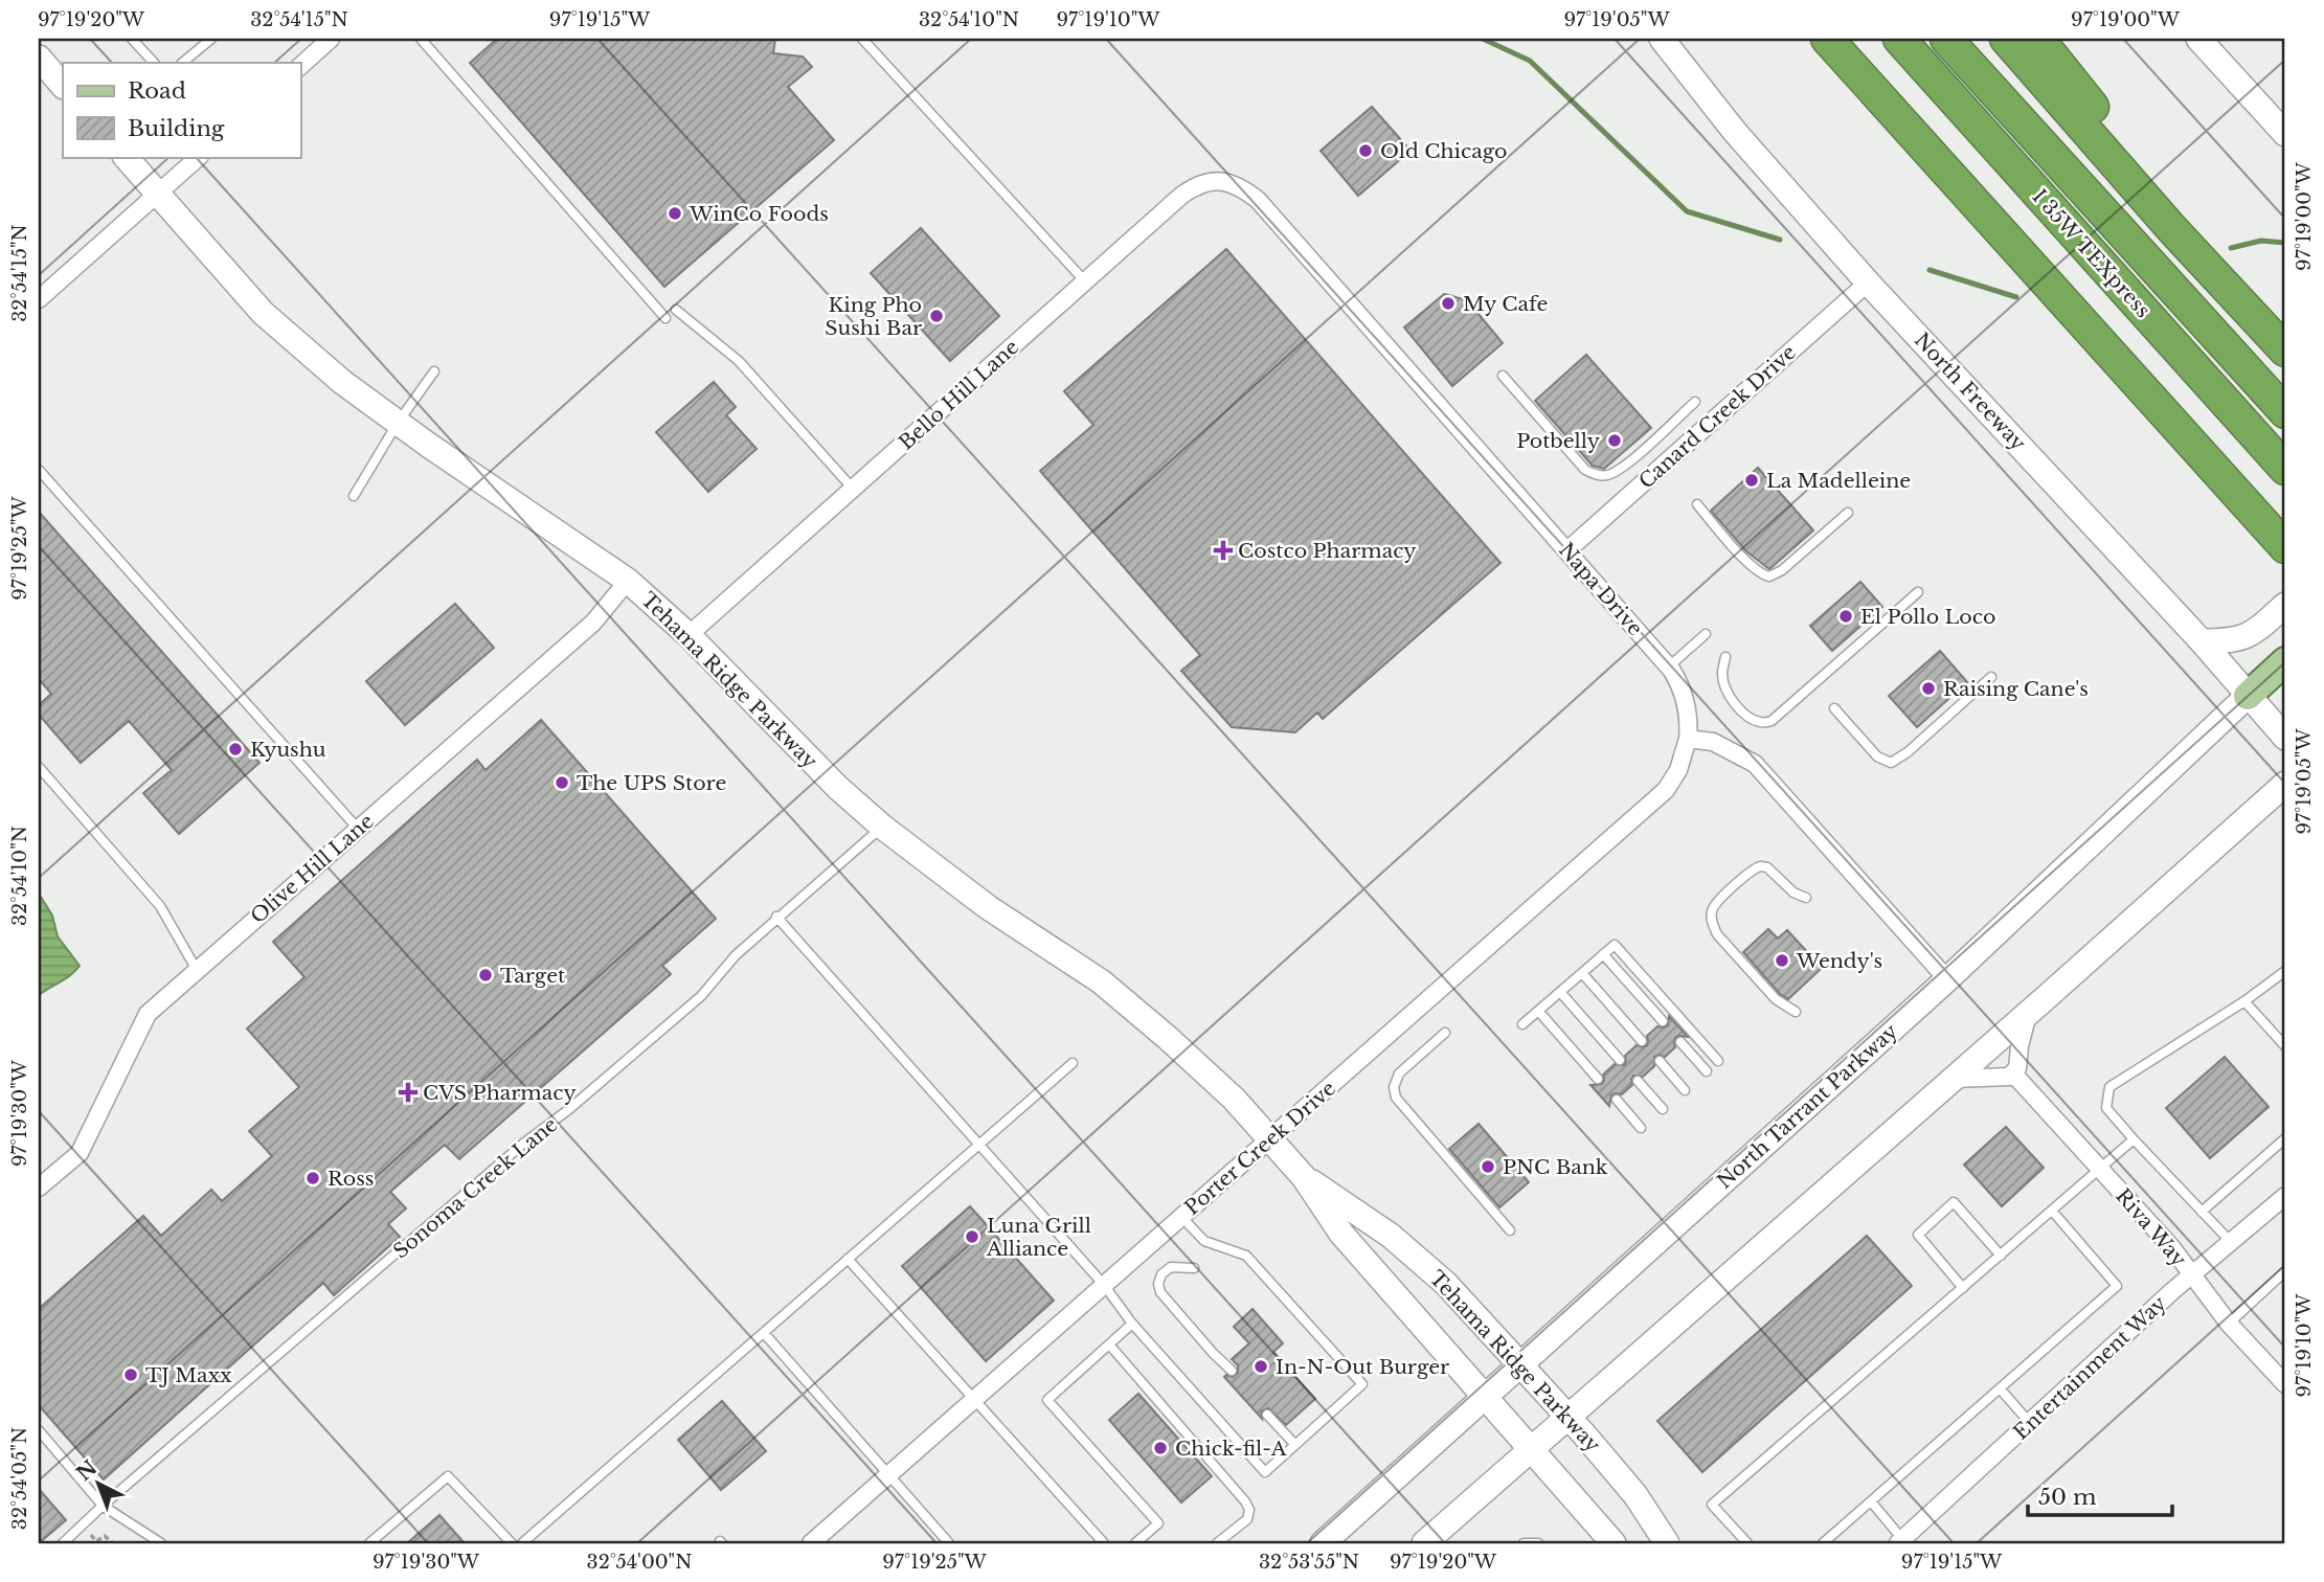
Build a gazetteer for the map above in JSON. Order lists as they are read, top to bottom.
{
  "streets": {
    "highway": ["I 35W TEXpress"],
    "main road": ["North Freeway", "Tehama Ridge Parkway", "North Tarrant Parkway"],
    "street": [
      "Bello Hill Lane",
      "Canard Creek Drive",
      "Napa Drive",
      "Olive Hill Lane",
      "Porter Creek Drive",
      "Riva Way",
      "Entertainment Way"
    ],
    "lane": ["Sonoma Creek Lane"]
  },
  "crossings": [
    ["North Freeway", "Canard Creek Drive"],
    ["North Freeway", "North Tarrant Parkway"],
    ["Bello Hill Lane", "Napa Drive"],
    ["Bello Hill Lane", "Tehama Ridge Parkway"],
    ["Canard Creek Drive", "Napa Drive"],
    ["Napa Drive", "Porter Creek Drive"],
    ["Tehama Ridge Parkway", "Olive Hill Lane"],
    ["Tehama Ridge Parkway", "North Tarrant Parkway"],
    ["Tehama Ridge Parkway", "Porter Creek Drive"],
    ["Tehama Ridge Parkway", "Sonoma Creek Lane"],
    ["Riva Way", "Entertainment Way"]
  ],
  "places": {
    "other": [
      "Old Chicago",
      "WinCo Foods",
      "My Cafe",
      "King Pho Sushi Bar",
      "Potbelly",
      "La Madelleine",
      "El Pollo Loco",
      "Raising Cane's",
      "Kyushu",
      "The UPS Store",
      "Wendy's",
      "Target",
      "PNC Bank",
      "Ross",
      "Luna Grill Alliance",
      "In-N-Out Burger",
      "TJ Maxx",
      "Chick-fil-A"
    ],
    "health": ["Costco Pharmacy", "CVS Pharmacy"]
  },
  "legend": ["Road", "Building"],
  "scale_bar": "50 m",
  "north": "top left",
  "coordinates": [
    "97°19'20\"W",
    "32°54'15\"N",
    "97°19'15\"W",
    "32°54'10\"N",
    "97°19'10\"W",
    "97°19'05\"W",
    "97°19'00\"W",
    "97°19'25\"W",
    "97°19'30\"W",
    "32°54'05\"N",
    "32°54'00\"N",
    "32°53'55\"N"
  ]
}
